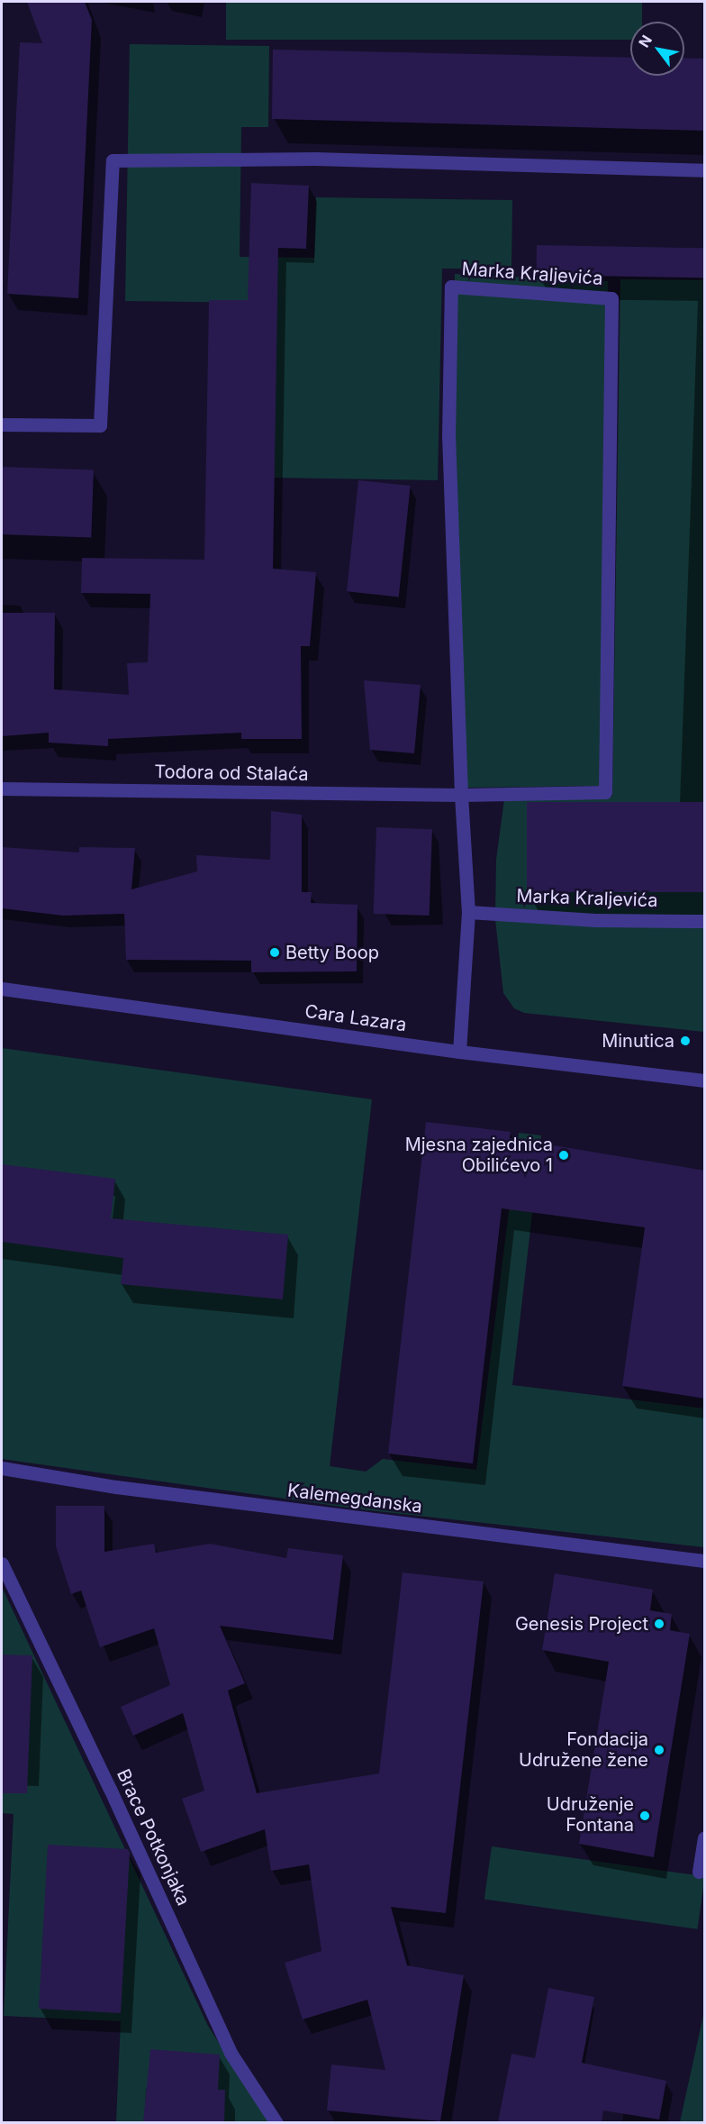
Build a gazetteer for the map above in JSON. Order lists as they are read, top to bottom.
{
  "streets": {
    "street": [
      "Marka Kraljevića",
      "Todora od Stalaća",
      "Cara Lazara",
      "Kalemegdanska",
      "Brace Potkonjaka"
    ]
  },
  "crossings": [
    ["Marka Kraljevića", "Todora od Stalaća"],
    ["Marka Kraljevića", "Cara Lazara"]
  ],
  "places": [
    "Betty Boop",
    "Minutica",
    "Mjesna zajednica Obilićevo 1",
    "Genesis Project",
    "Fondacija Udružene žene",
    "Udruženje Fontana"
  ],
  "north": "top left"
}
